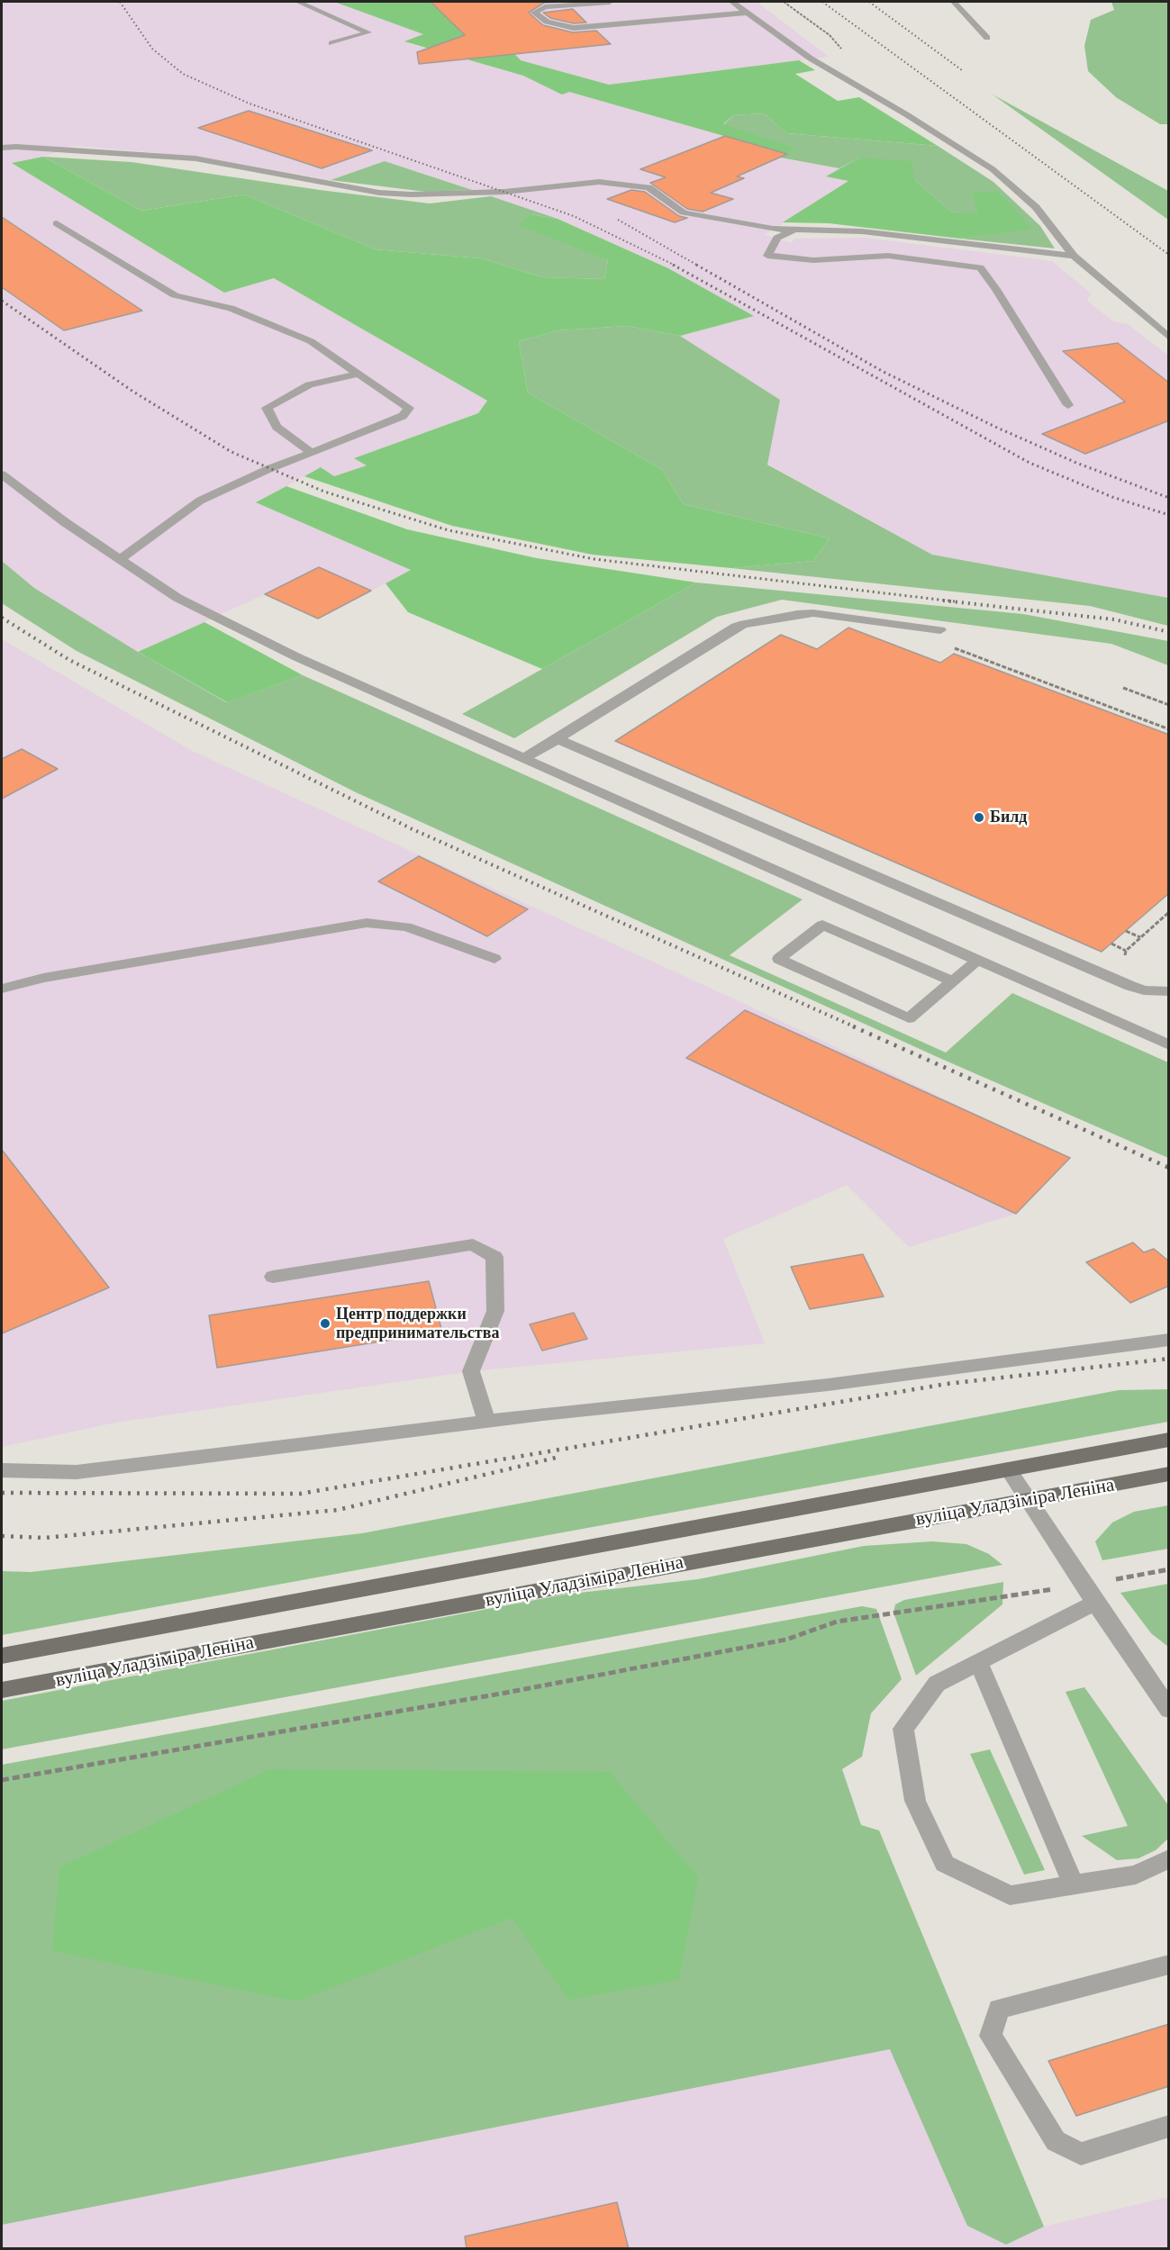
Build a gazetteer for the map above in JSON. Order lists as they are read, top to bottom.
{
  "streets": {
    "main road": ["вуліца Уладзіміра Леніна"]
  },
  "places": ["Билд", "Центр поддержки предпринимательства"]
}
